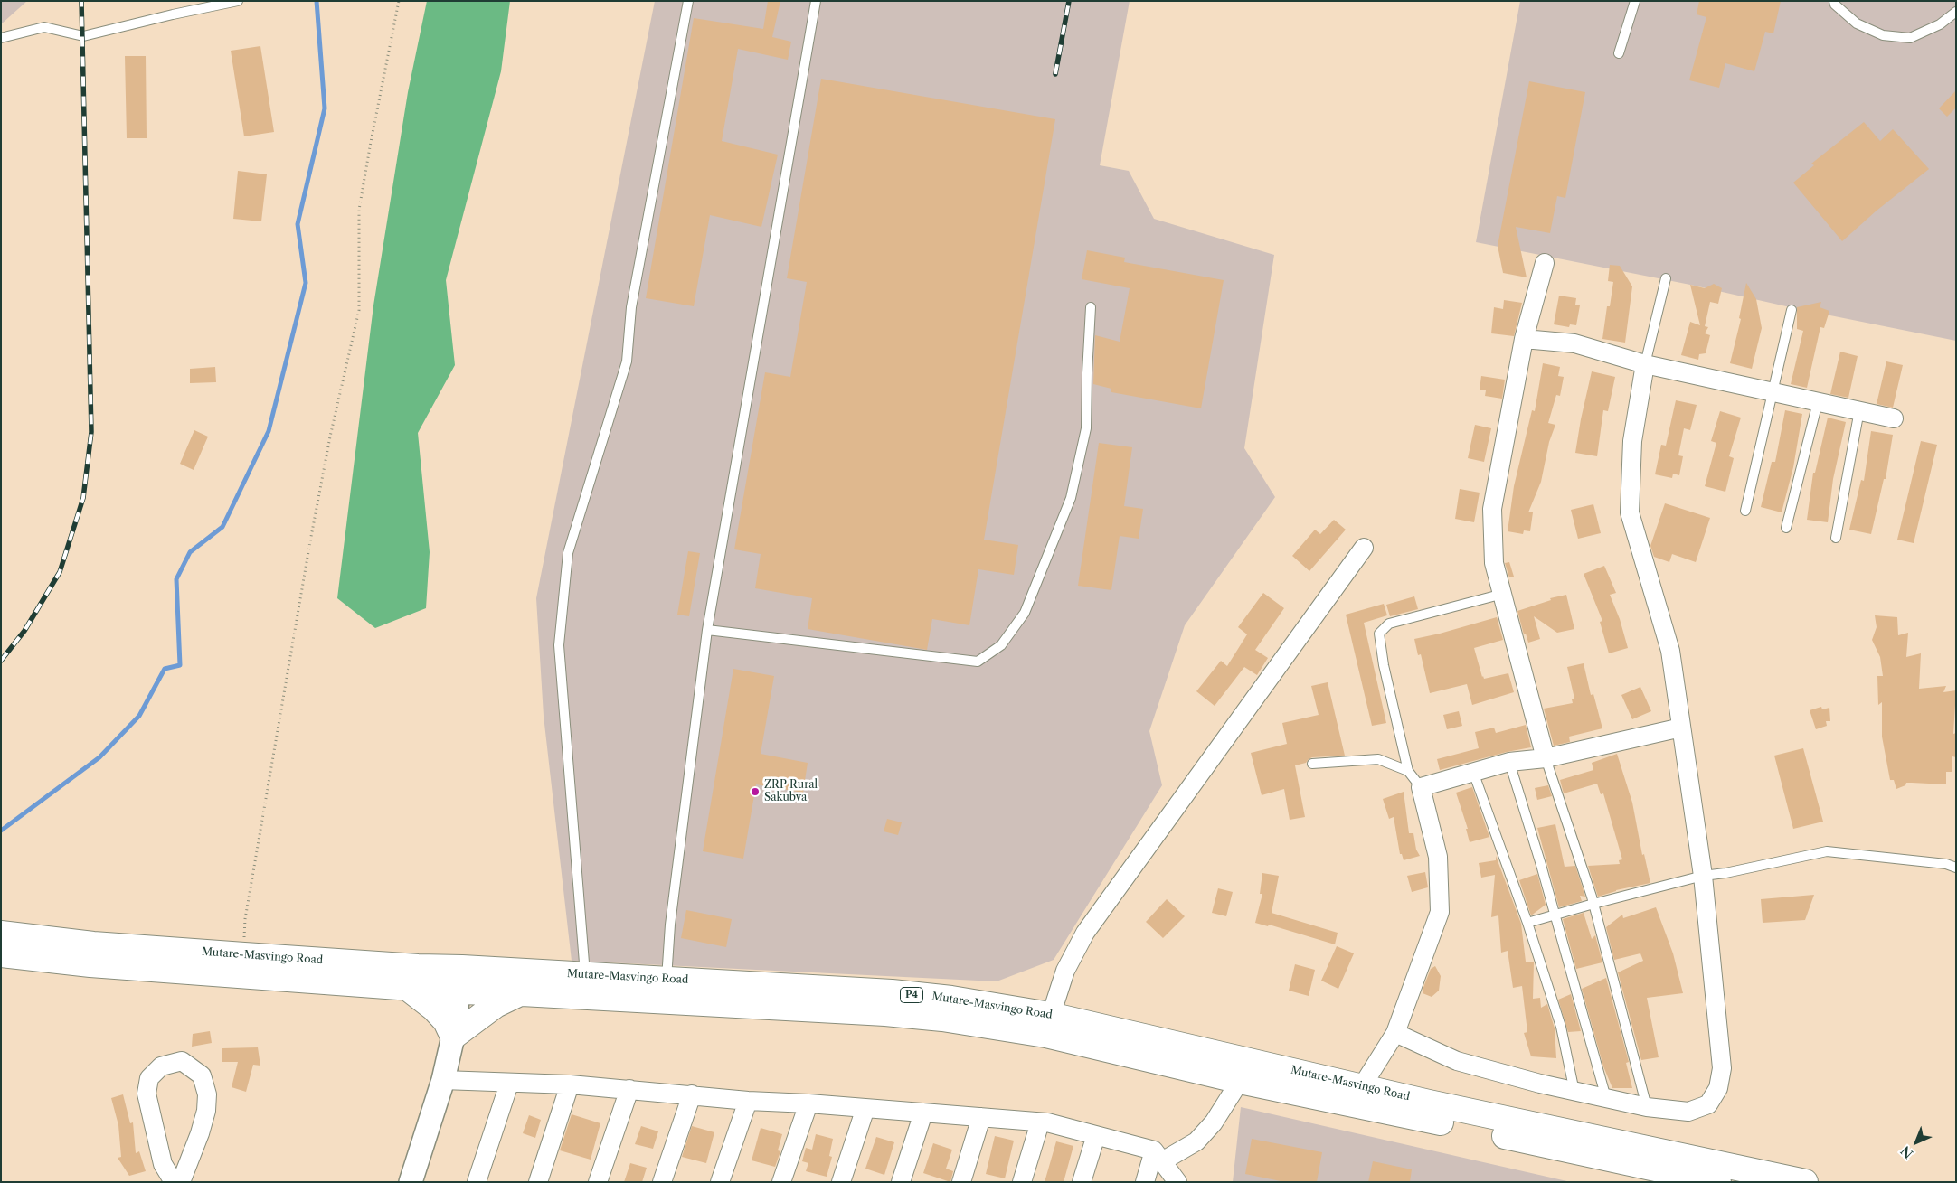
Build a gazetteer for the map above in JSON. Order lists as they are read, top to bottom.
{
  "streets": {
    "highway": ["Mutare-Masvingo Road", "P4"]
  },
  "places": ["ZRP Rural Sakubva"],
  "north": "bottom left"
}
